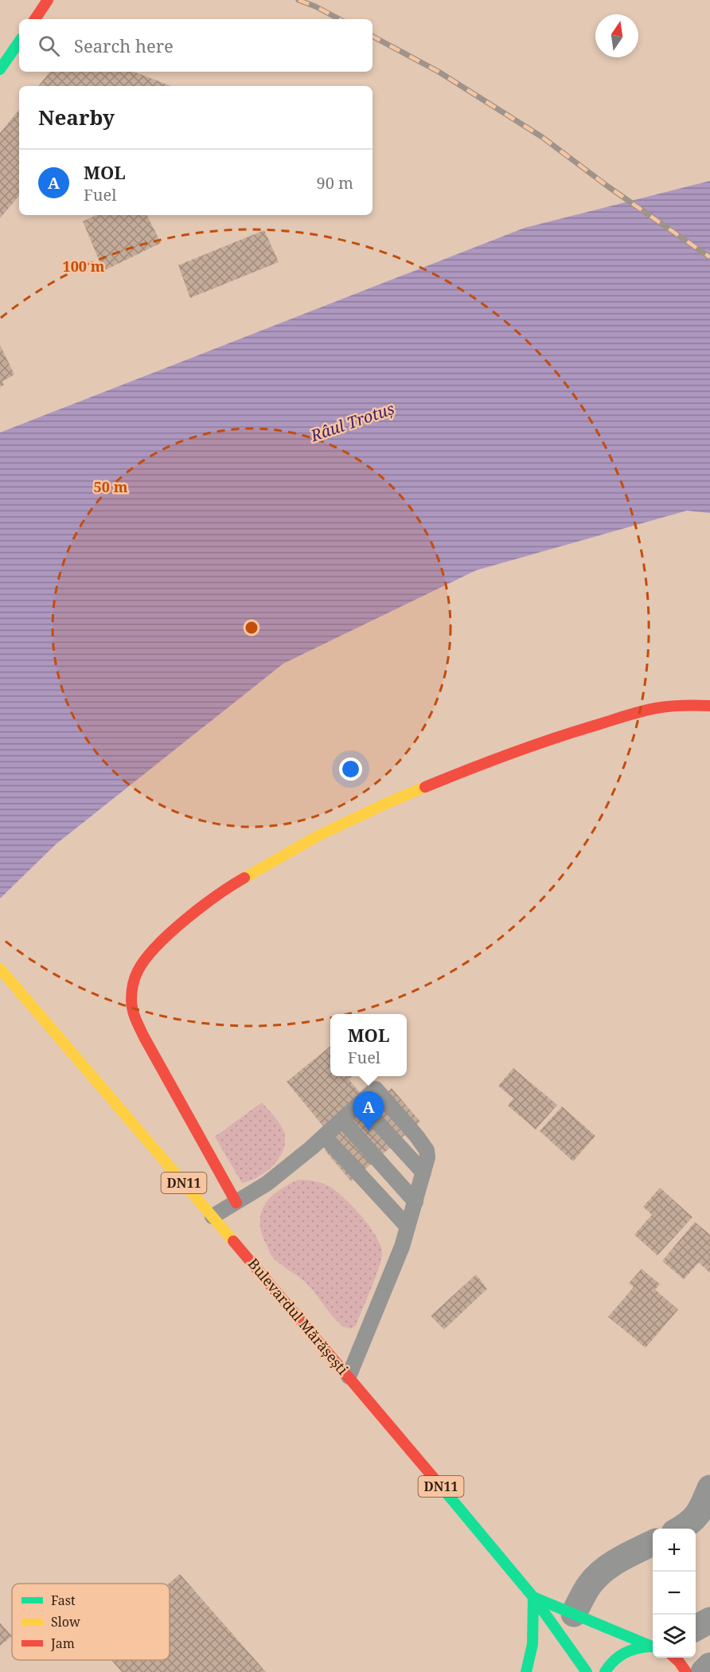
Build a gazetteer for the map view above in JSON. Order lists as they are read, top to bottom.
{
  "streets": {
    "main road": ["DN11", "Bulevardul Mărășești"]
  },
  "crossings": [
    ["DN11", "Bulevardul Mărășești"]
  ],
  "water": ["Râul Trotuș"],
  "legend": ["Fast", "Slow", "Jam"],
  "north": "top",
  "page": {
    "search": "Search here",
    "heading": "Nearby",
    "list": [
      {
        "mark": "A",
        "name": "MOL",
        "note": "Fuel",
        "value": "90 m"
      }
    ],
    "popup": ["MOL", "Fuel"],
    "pins": "A",
    "map_buttons": ["+", "−"]
  },
  "rings": ["100 m", "50 m"]
}
